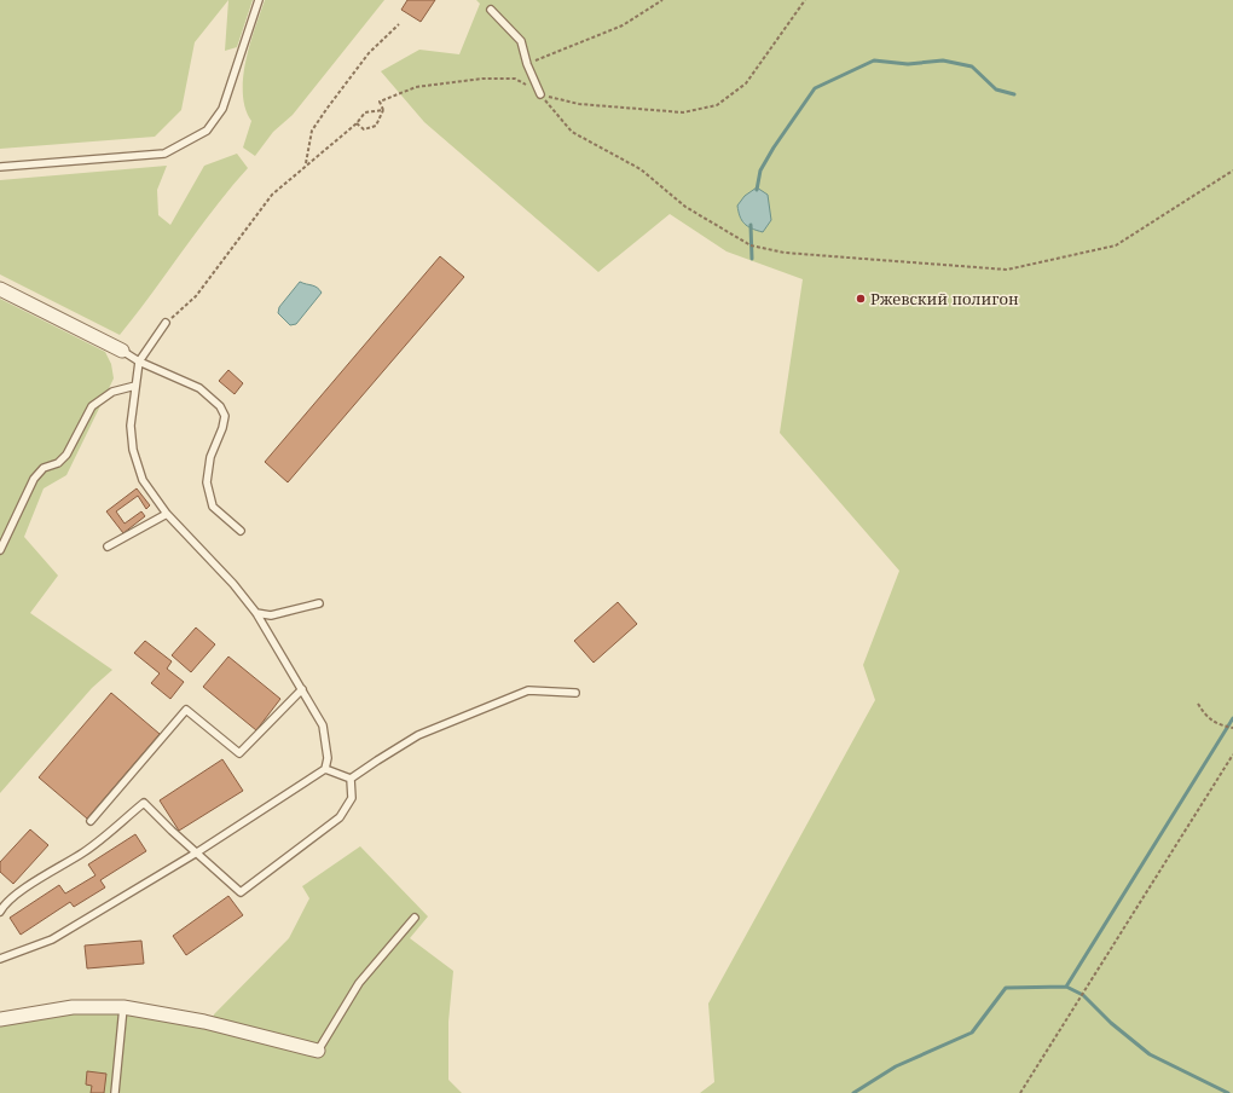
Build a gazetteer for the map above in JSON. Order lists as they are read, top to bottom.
{
  "places": ["Ржевский полигон"]
}
